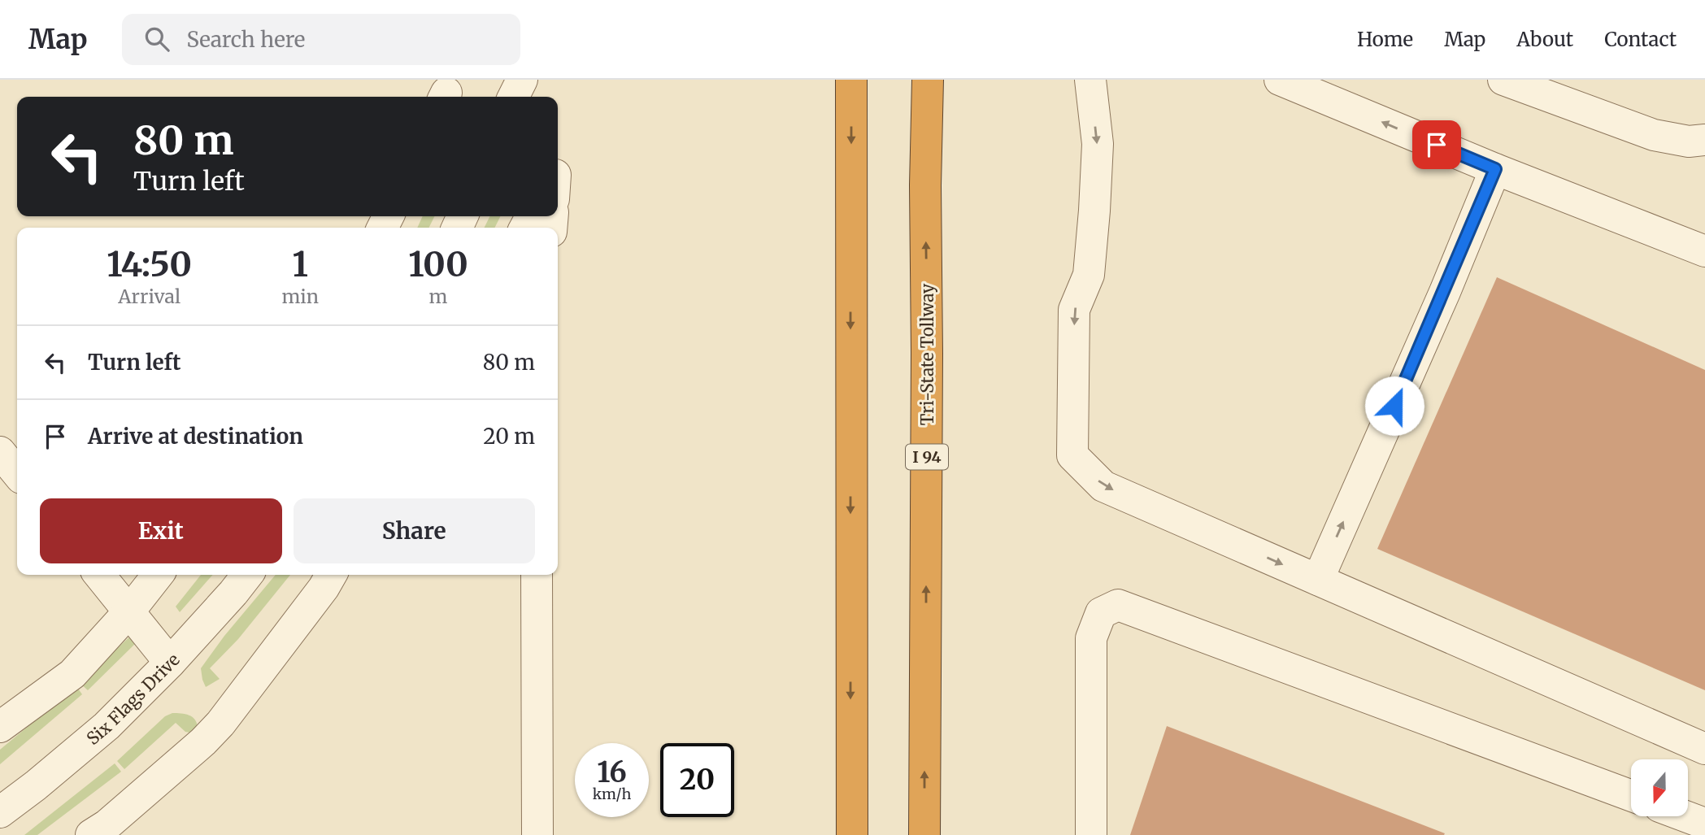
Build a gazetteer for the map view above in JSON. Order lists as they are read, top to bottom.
{
  "streets": {
    "highway": ["Tri-State Tollway", "I 94"],
    "lane": ["Six Flags Drive"]
  },
  "north": "bottom",
  "page": {
    "header": "Map",
    "search": "Search here",
    "nav": [
      "Home",
      "Map",
      "About",
      "Contact"
    ],
    "turn": ["80 m", "Turn left"],
    "eta": [
      "14:50",
      "Arrival",
      "1",
      "min",
      "100",
      "m"
    ],
    "list": [
      {
        "name": "Turn left",
        "value": "80 m"
      },
      {
        "name": "Arrive at destination",
        "value": "20 m"
      }
    ],
    "buttons": ["Exit", "Share"],
    "speed": "16 km/h",
    "limit": "20"
  }
}
